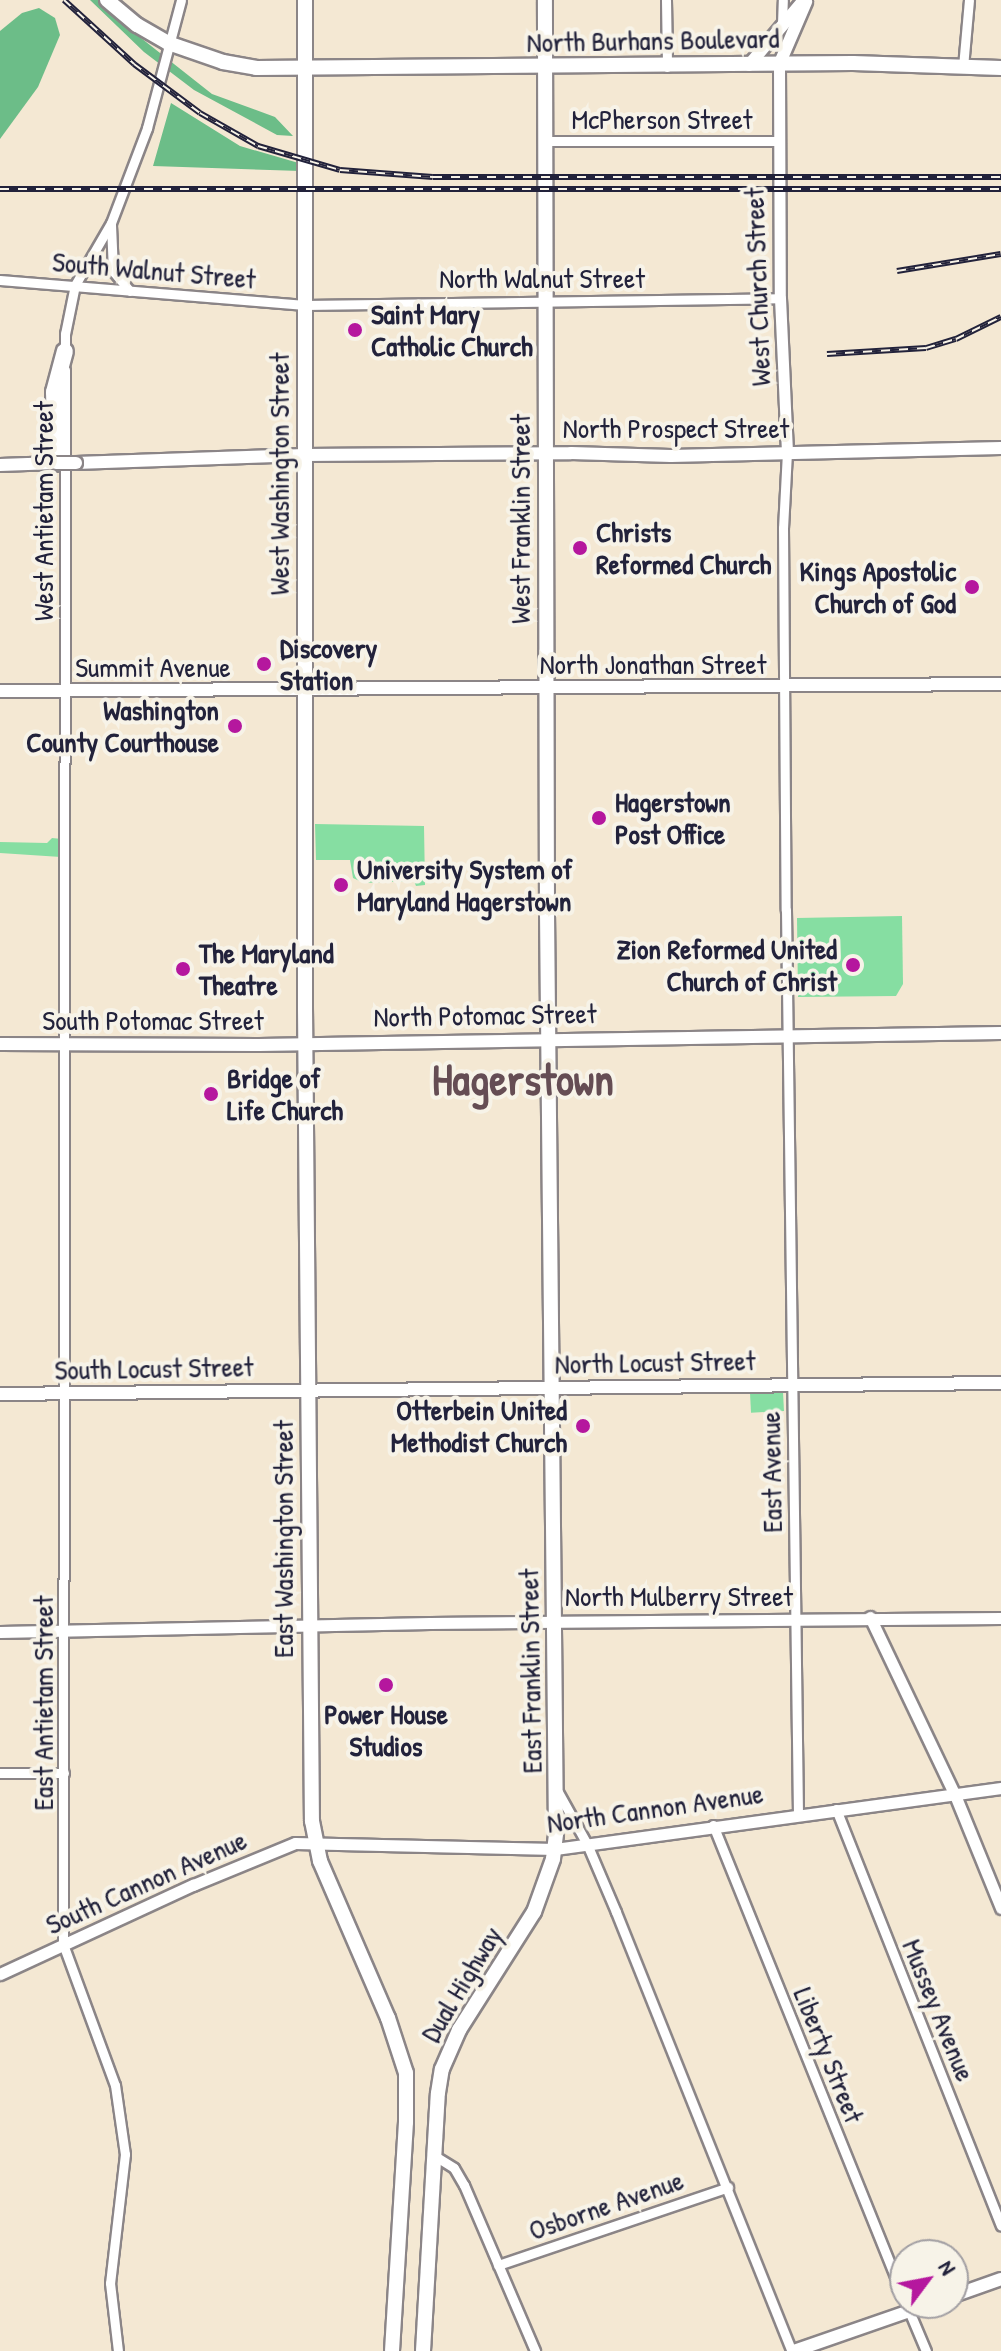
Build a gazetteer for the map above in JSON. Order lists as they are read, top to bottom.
{
  "streets": {
    "main road": [
      "North Burhans Boulevard",
      "North Prospect Street",
      "West Washington Street",
      "West Franklin Street",
      "North Jonathan Street",
      "Summit Avenue",
      "North Potomac Street",
      "South Potomac Street",
      "North Locust Street",
      "South Locust Street",
      "East Washington Street",
      "East Franklin Street",
      "Dual Highway"
    ],
    "street": [
      "McPherson Street",
      "South Walnut Street",
      "North Walnut Street",
      "West Church Street",
      "West Antietam Street",
      "East Avenue",
      "North Mulberry Street",
      "East Antietam Street",
      "North Cannon Avenue",
      "South Cannon Avenue",
      "Mussey Avenue",
      "Liberty Street",
      "Osborne Avenue"
    ]
  },
  "crossings": [
    ["North Burhans Boulevard", "West Church Street"],
    ["North Burhans Boulevard", "West Washington Street"],
    ["North Burhans Boulevard", "West Antietam Street"],
    ["North Burhans Boulevard", "West Franklin Street"],
    ["McPherson Street", "West Church Street"],
    ["McPherson Street", "West Franklin Street"],
    ["South Walnut Street", "North Walnut Street"],
    ["South Walnut Street", "West Washington Street"],
    ["South Walnut Street", "West Antietam Street"],
    ["North Walnut Street", "West Church Street"],
    ["North Walnut Street", "West Washington Street"],
    ["North Walnut Street", "West Franklin Street"],
    ["West Church Street", "North Prospect Street"],
    ["West Church Street", "North Jonathan Street"],
    ["West Church Street", "North Potomac Street"],
    ["West Church Street", "East Avenue"],
    ["North Prospect Street", "West Washington Street"],
    ["North Prospect Street", "West Franklin Street"],
    ["West Washington Street", "North Jonathan Street"],
    ["West Washington Street", "Summit Avenue"],
    ["West Washington Street", "North Potomac Street"],
    ["West Washington Street", "South Potomac Street"],
    ["West Washington Street", "East Washington Street"],
    ["West Antietam Street", "Summit Avenue"],
    ["West Antietam Street", "South Potomac Street"],
    ["West Antietam Street", "East Antietam Street"],
    ["West Franklin Street", "North Jonathan Street"],
    ["West Franklin Street", "North Potomac Street"],
    ["West Franklin Street", "East Franklin Street"],
    ["North Jonathan Street", "Summit Avenue"],
    ["North Potomac Street", "South Potomac Street"],
    ["North Potomac Street", "East Avenue"],
    ["North Potomac Street", "East Washington Street"],
    ["North Potomac Street", "East Franklin Street"],
    ["South Potomac Street", "East Washington Street"],
    ["South Potomac Street", "East Antietam Street"],
    ["North Locust Street", "South Locust Street"],
    ["North Locust Street", "East Avenue"],
    ["North Locust Street", "East Washington Street"],
    ["North Locust Street", "East Franklin Street"],
    ["South Locust Street", "East Washington Street"],
    ["South Locust Street", "East Antietam Street"],
    ["East Avenue", "North Mulberry Street"],
    ["East Avenue", "North Cannon Avenue"],
    ["East Washington Street", "North Mulberry Street"],
    ["East Washington Street", "North Cannon Avenue"],
    ["East Washington Street", "South Cannon Avenue"],
    ["East Washington Street", "Dual Highway"],
    ["North Mulberry Street", "East Franklin Street"],
    ["North Mulberry Street", "East Antietam Street"],
    ["East Franklin Street", "North Cannon Avenue"],
    ["East Franklin Street", "Dual Highway"],
    ["East Franklin Street", "Osborne Avenue"],
    ["East Antietam Street", "South Cannon Avenue"],
    ["North Cannon Avenue", "South Cannon Avenue"],
    ["North Cannon Avenue", "Dual Highway"],
    ["North Cannon Avenue", "Mussey Avenue"],
    ["North Cannon Avenue", "Liberty Street"]
  ],
  "districts": ["Hagerstown"],
  "places": [
    "Saint Mary Catholic Church",
    "Christs Reformed Church",
    "Kings Apostolic Church of God",
    "Discovery Station",
    "Washington County Courthouse",
    "Hagerstown Post Office",
    "University System of Maryland Hagerstown",
    "Zion Reformed United Church of Christ",
    "The Maryland Theatre",
    "Bridge of Life Church",
    "Otterbein United Methodist Church",
    "Power House Studios"
  ],
  "north": "top right"
}
